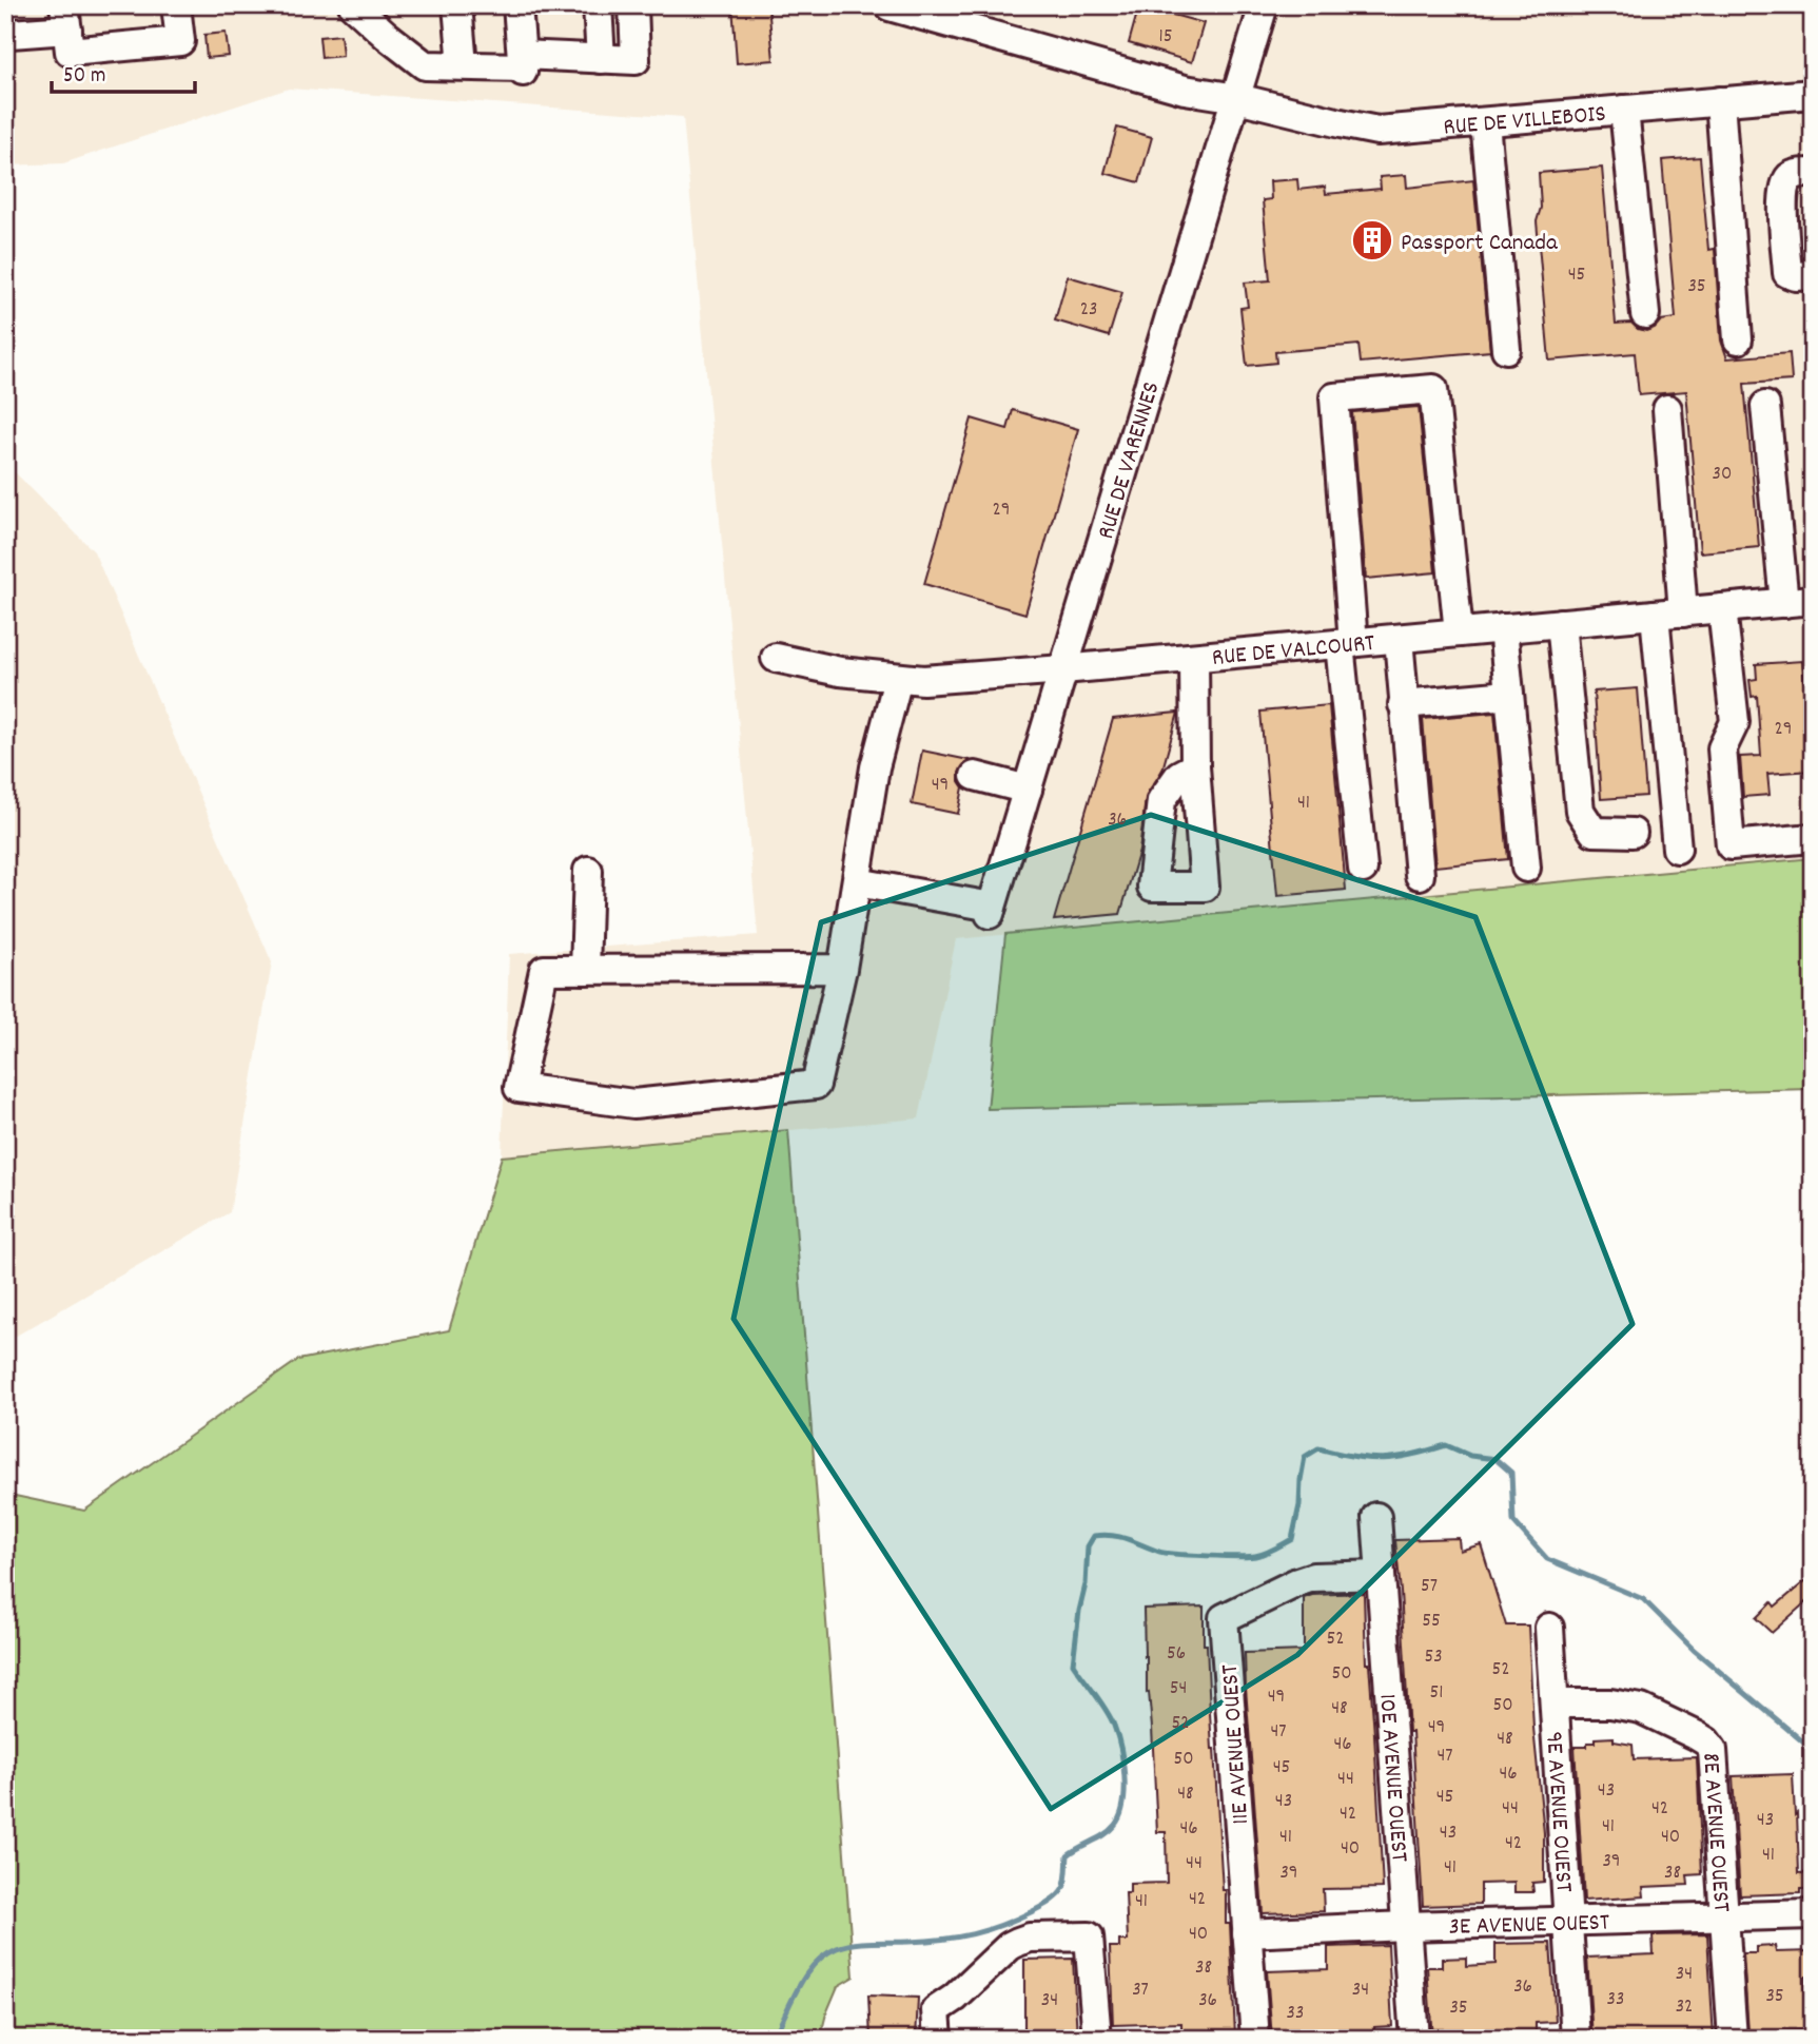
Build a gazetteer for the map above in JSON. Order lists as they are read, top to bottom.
{
  "streets": {
    "street": [
      "RUE DE VILLEBOIS",
      "RUE DE VARENNES",
      "RUE DE VALCOURT",
      "11E AVENUE OUEST",
      "10E AVENUE OUEST",
      "9E AVENUE OUEST",
      "8E AVENUE OUEST",
      "3E AVENUE OUEST"
    ]
  },
  "crossings": [
    ["RUE DE VILLEBOIS", "RUE DE VARENNES"],
    ["RUE DE VARENNES", "RUE DE VALCOURT"],
    ["11E AVENUE OUEST", "10E AVENUE OUEST"],
    ["11E AVENUE OUEST", "3E AVENUE OUEST"],
    ["10E AVENUE OUEST", "3E AVENUE OUEST"],
    ["9E AVENUE OUEST", "8E AVENUE OUEST"],
    ["9E AVENUE OUEST", "3E AVENUE OUEST"],
    ["8E AVENUE OUEST", "3E AVENUE OUEST"]
  ],
  "places": {
    "building": ["Passport Canada"]
  },
  "house_numbers": [
    "15",
    "45",
    "35",
    "23",
    "30",
    "29",
    "29",
    "49",
    "41",
    "36",
    "57",
    "55",
    "52",
    "56",
    "53",
    "52",
    "50",
    "54",
    "51",
    "49",
    "50",
    "48",
    "52",
    "49",
    "47",
    "48",
    "46",
    "47",
    "50",
    "45",
    "46",
    "44",
    "43",
    "48",
    "45",
    "43",
    "44",
    "42",
    "42",
    "43",
    "41",
    "46",
    "43",
    "41",
    "40",
    "42",
    "40",
    "41",
    "39",
    "44",
    "41",
    "39",
    "38",
    "42",
    "41",
    "40",
    "38",
    "34",
    "36",
    "37",
    "34",
    "35",
    "33",
    "34",
    "36",
    "32",
    "35",
    "33"
  ],
  "scale_bar": "50 m"
}
